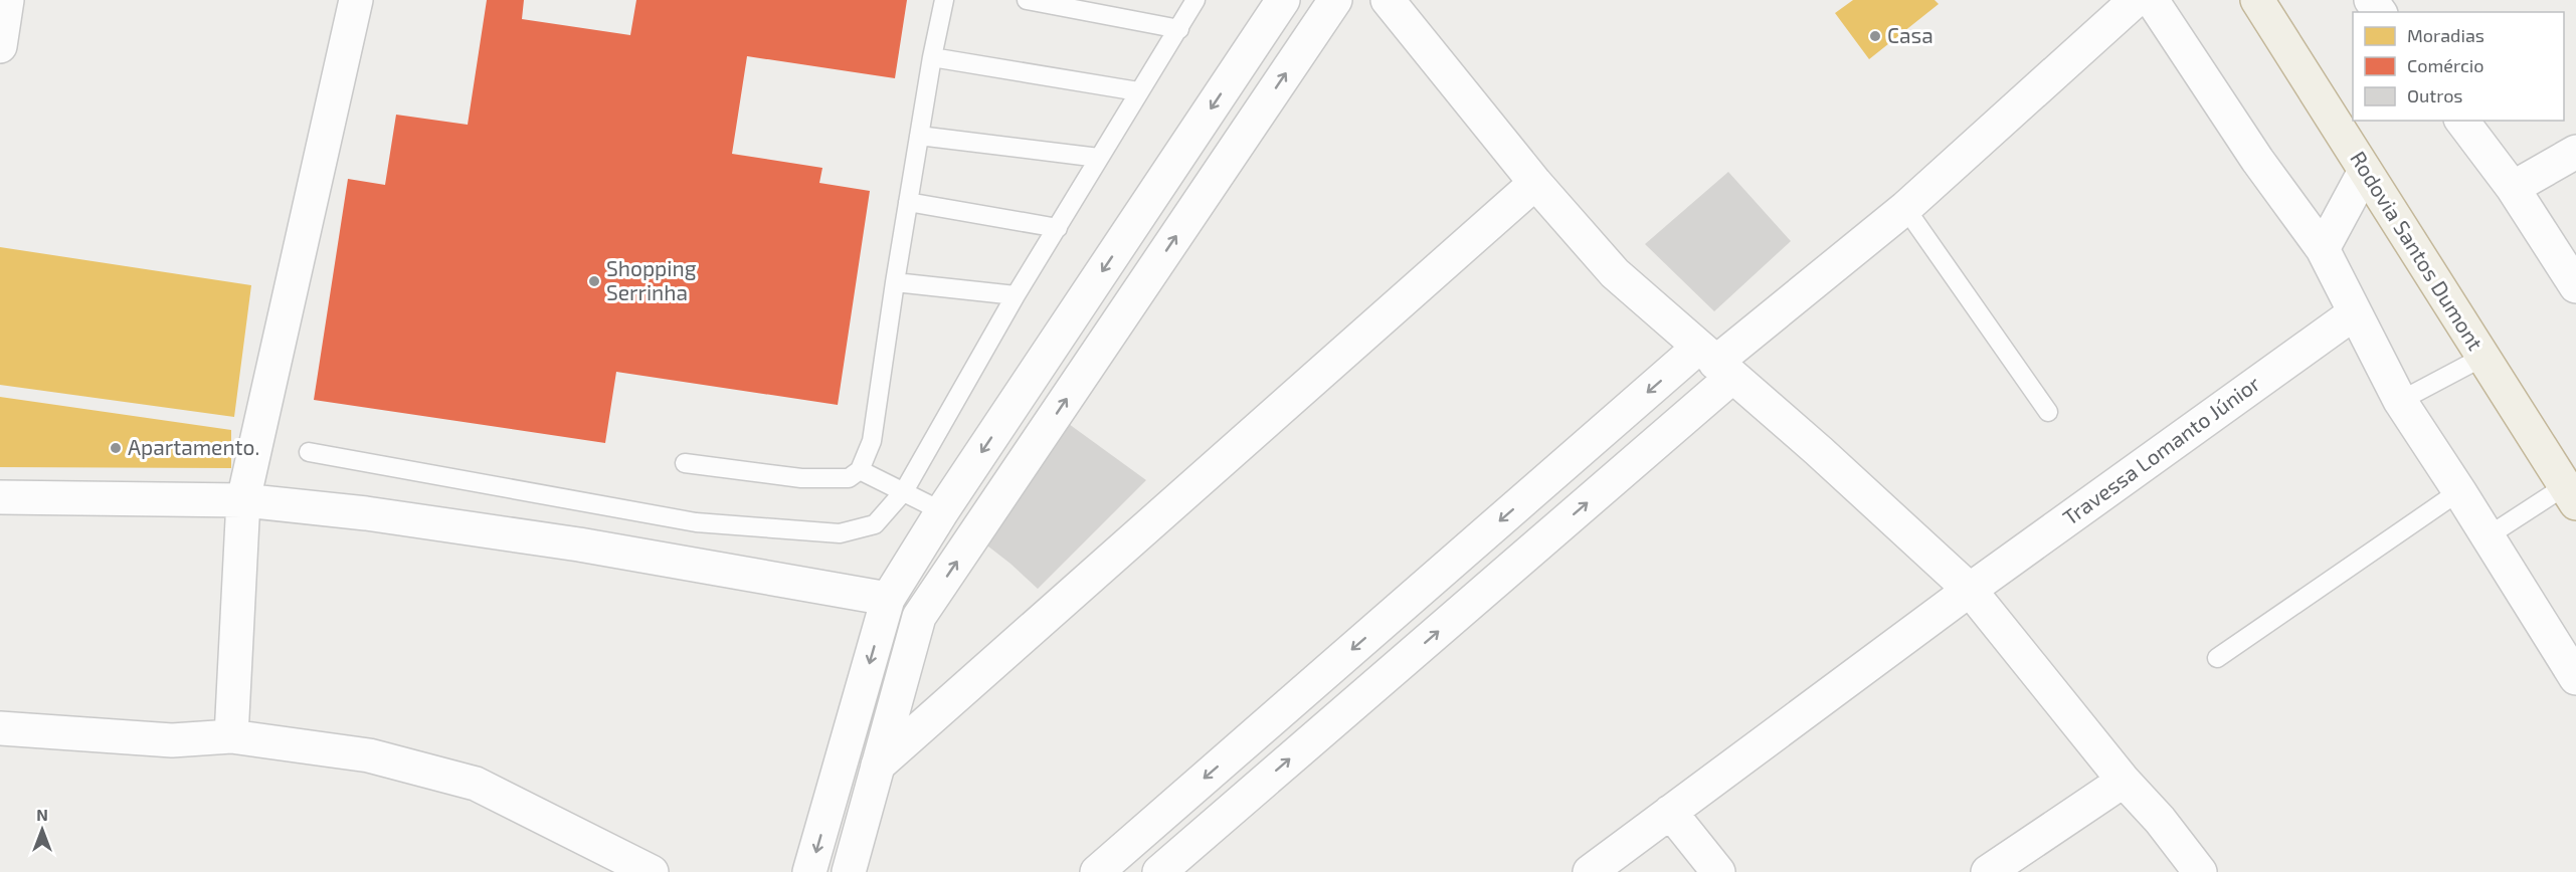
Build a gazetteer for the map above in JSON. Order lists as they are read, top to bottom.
{
  "streets": {
    "highway": ["Rodovia Santos Dumont"],
    "street": ["Travessa Lomanto Júnior"]
  },
  "places": ["Casa", "Shopping Serrinha", "Apartamento."],
  "legend": ["Moradias", "Comércio", "Outros"],
  "north": "top"
}
